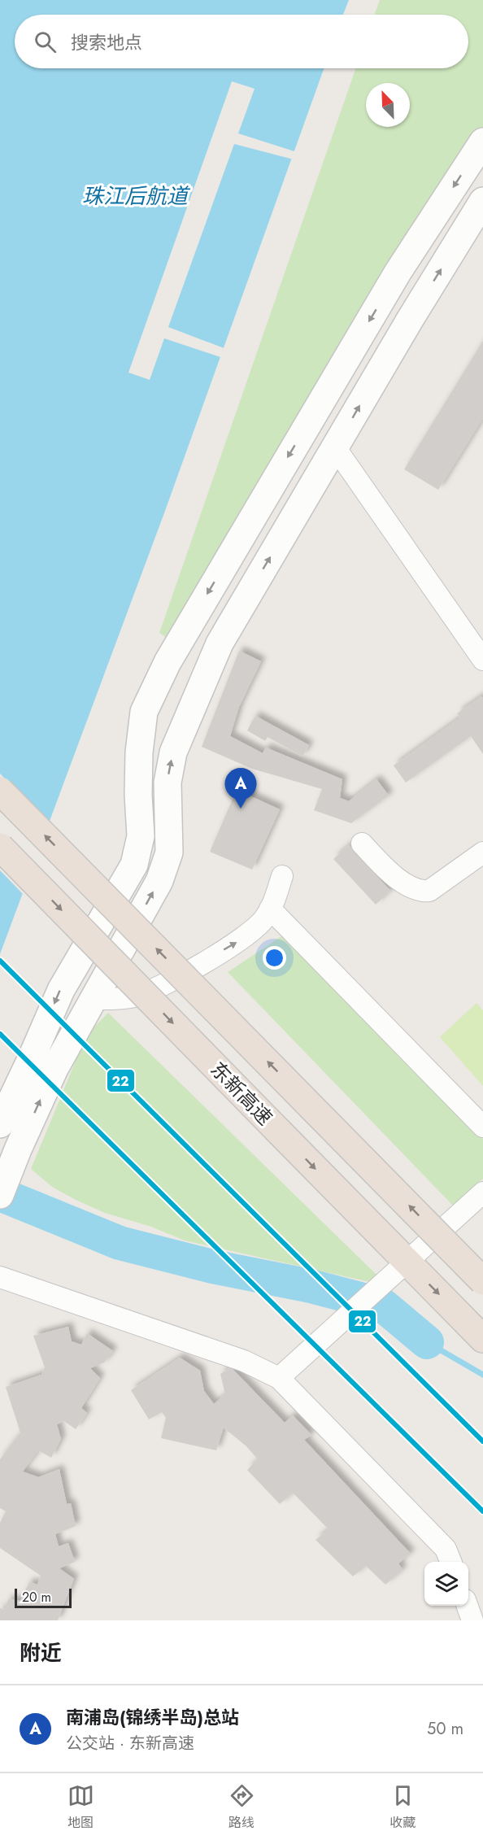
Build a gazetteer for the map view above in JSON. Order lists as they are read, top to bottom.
{
  "streets": {
    "highway": ["东新高速"]
  },
  "water": ["珠江后航道"],
  "lines": ["transit line 22"],
  "scale_bar": "20 m",
  "north": "top left",
  "page": {
    "search": "搜索地点",
    "pins": "A",
    "scale": "20 m",
    "heading": "附近",
    "list": [
      {
        "mark": "A",
        "name": "南浦岛(锦绣半岛)总站",
        "note": "公交站 · 东新高速",
        "value": "50 m"
      }
    ],
    "nav": ["地图", "路线", "收藏"]
  }
}
